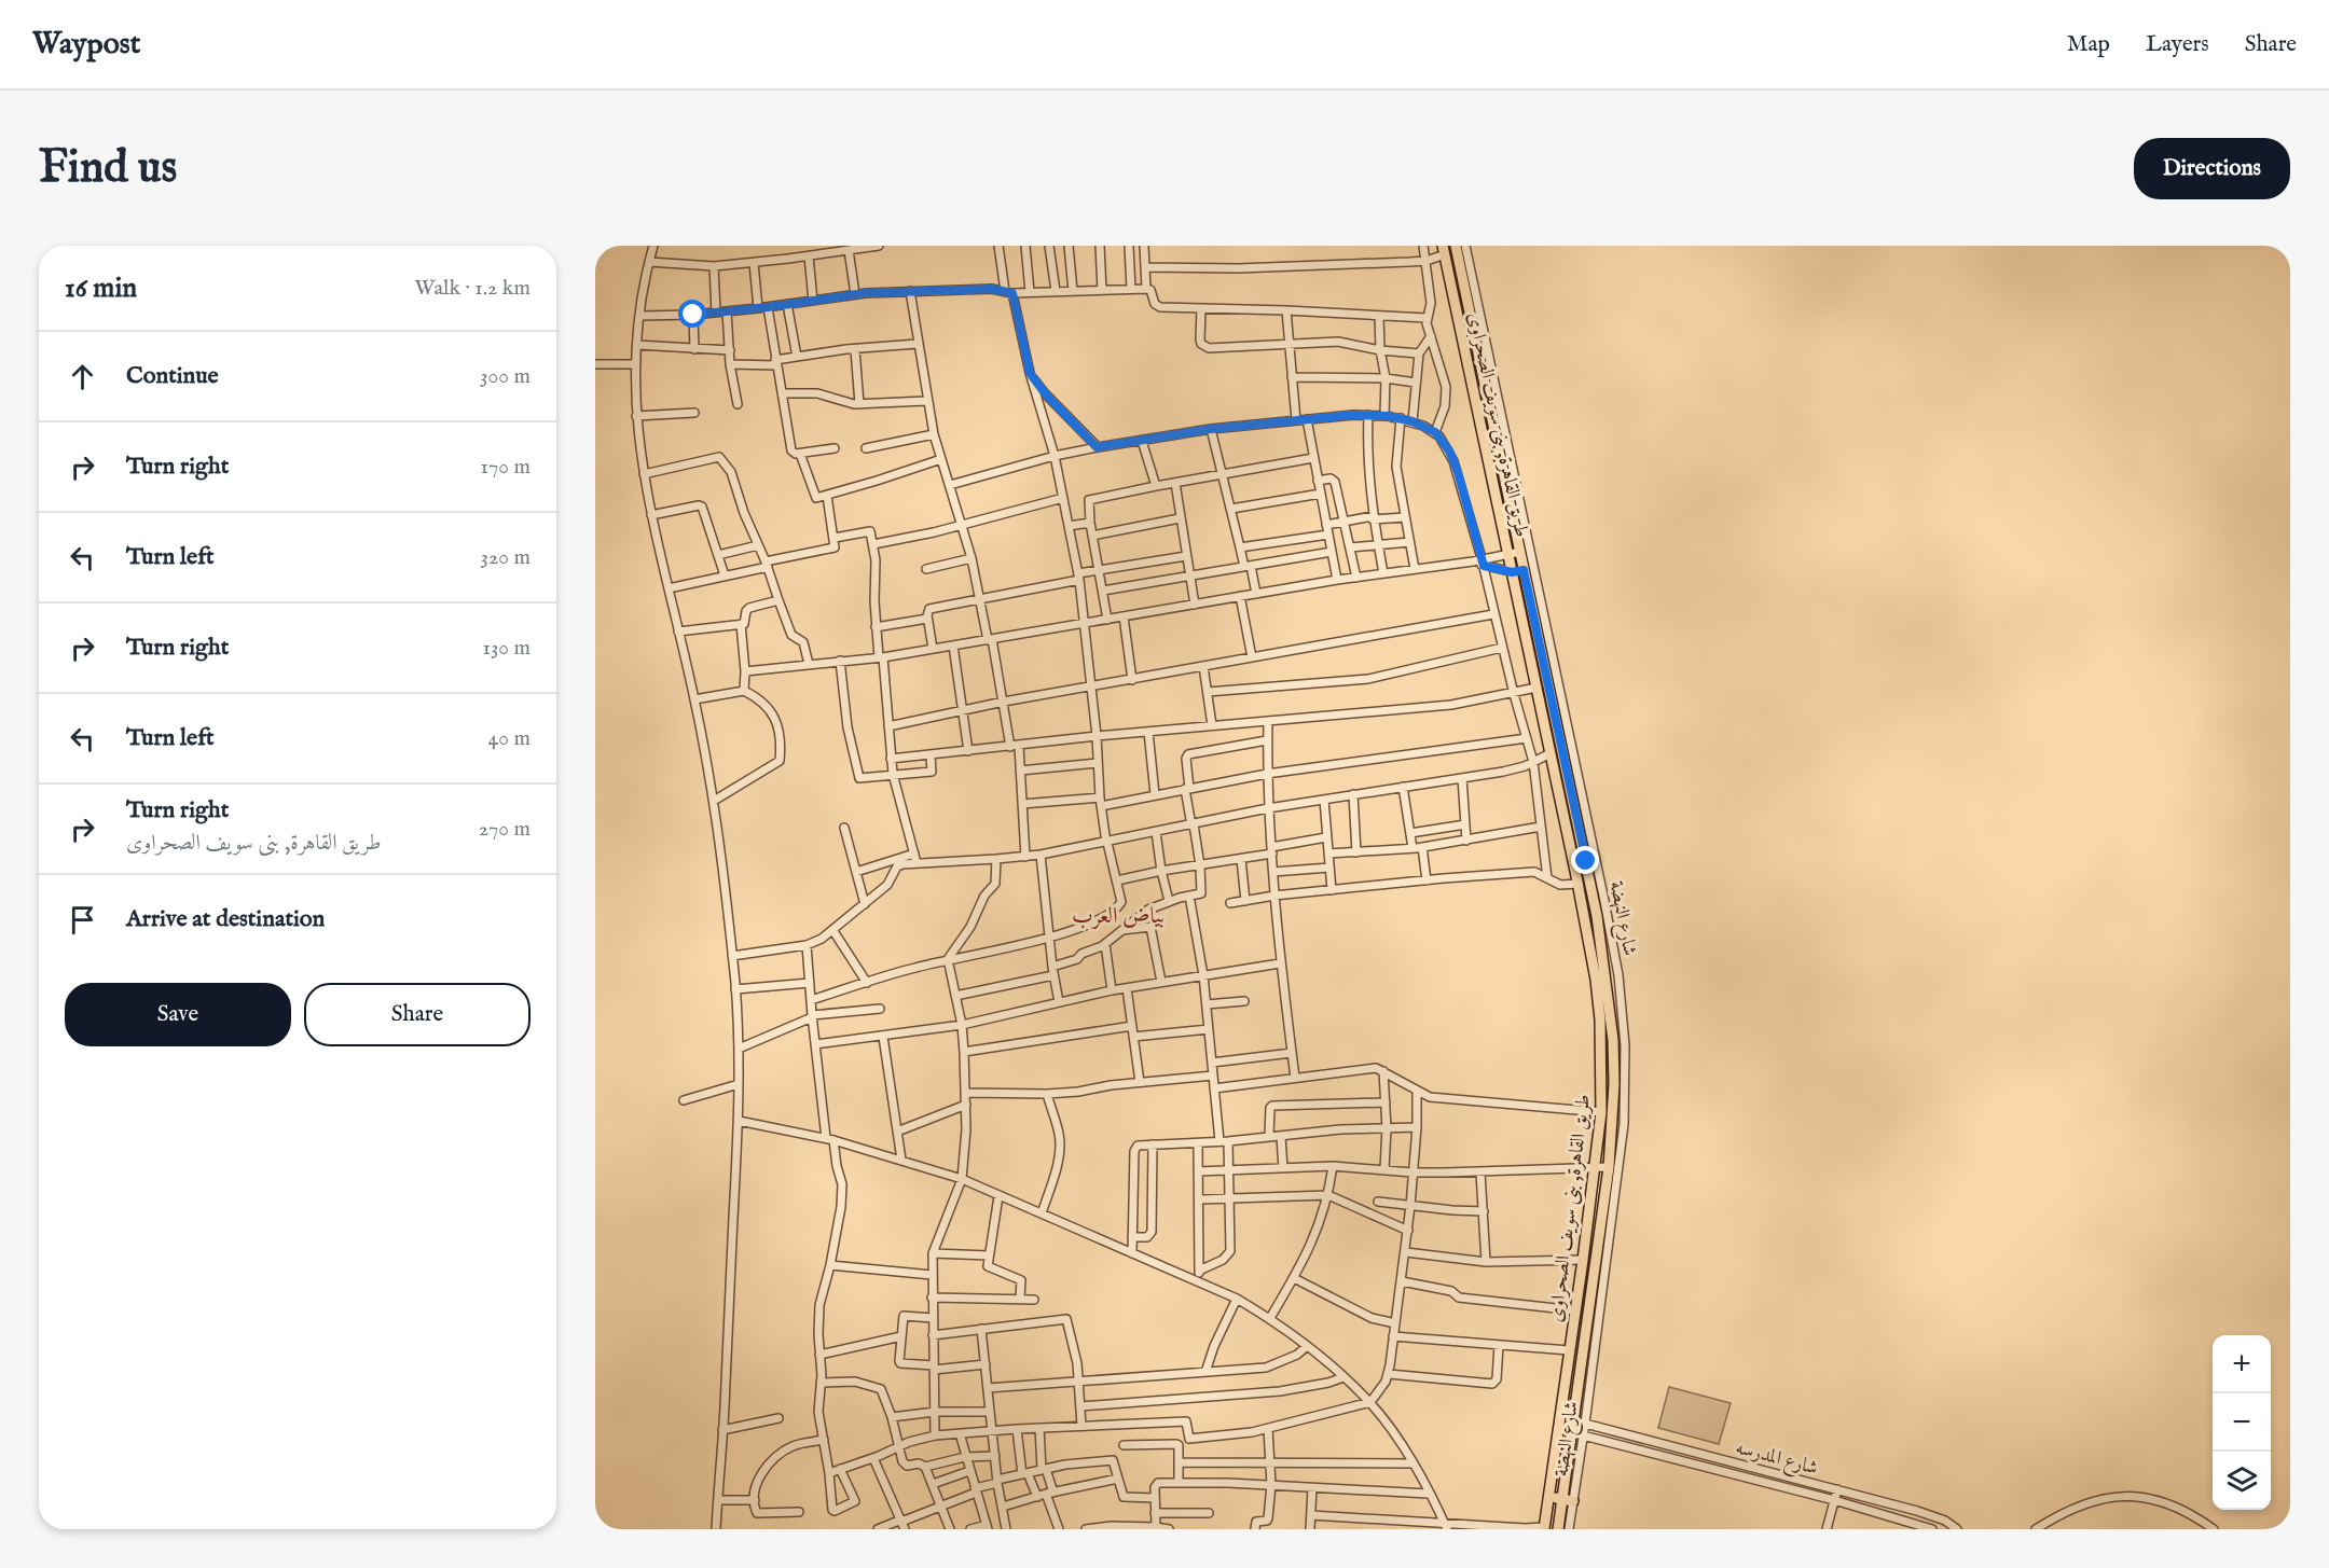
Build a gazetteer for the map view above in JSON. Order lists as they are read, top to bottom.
{
  "streets": {
    "main road": ["طريق القاهرة, بنى سويف الصحراوى"],
    "street": ["شارع النهضة", "شارع المدرسه"]
  },
  "crossings": [
    ["طريق القاهرة, بنى سويف الصحراوى", "شارع النهضة"],
    ["شارع النهضة", "شارع المدرسه"]
  ],
  "districts": ["بياض العرب"],
  "page": {
    "header": "Waypost",
    "nav": ["Map", "Layers", "Share"],
    "buttons": [
      "Directions",
      ["Save", "Share"]
    ],
    "title": "Find us",
    "heading": ["16 min", "Walk · 1.2 km"],
    "list": [
      ["Continue", "300 m"],
      ["Turn right", "170 m"],
      ["Turn left", "320 m"],
      ["Turn right", "130 m"],
      ["Turn left", "40 m"],
      ["Turn right", "طريق القاهرة, بنى سويف الصحراوى", "270 m"],
      "Arrive at destination"
    ],
    "map_buttons": ["+", "−"]
  }
}
